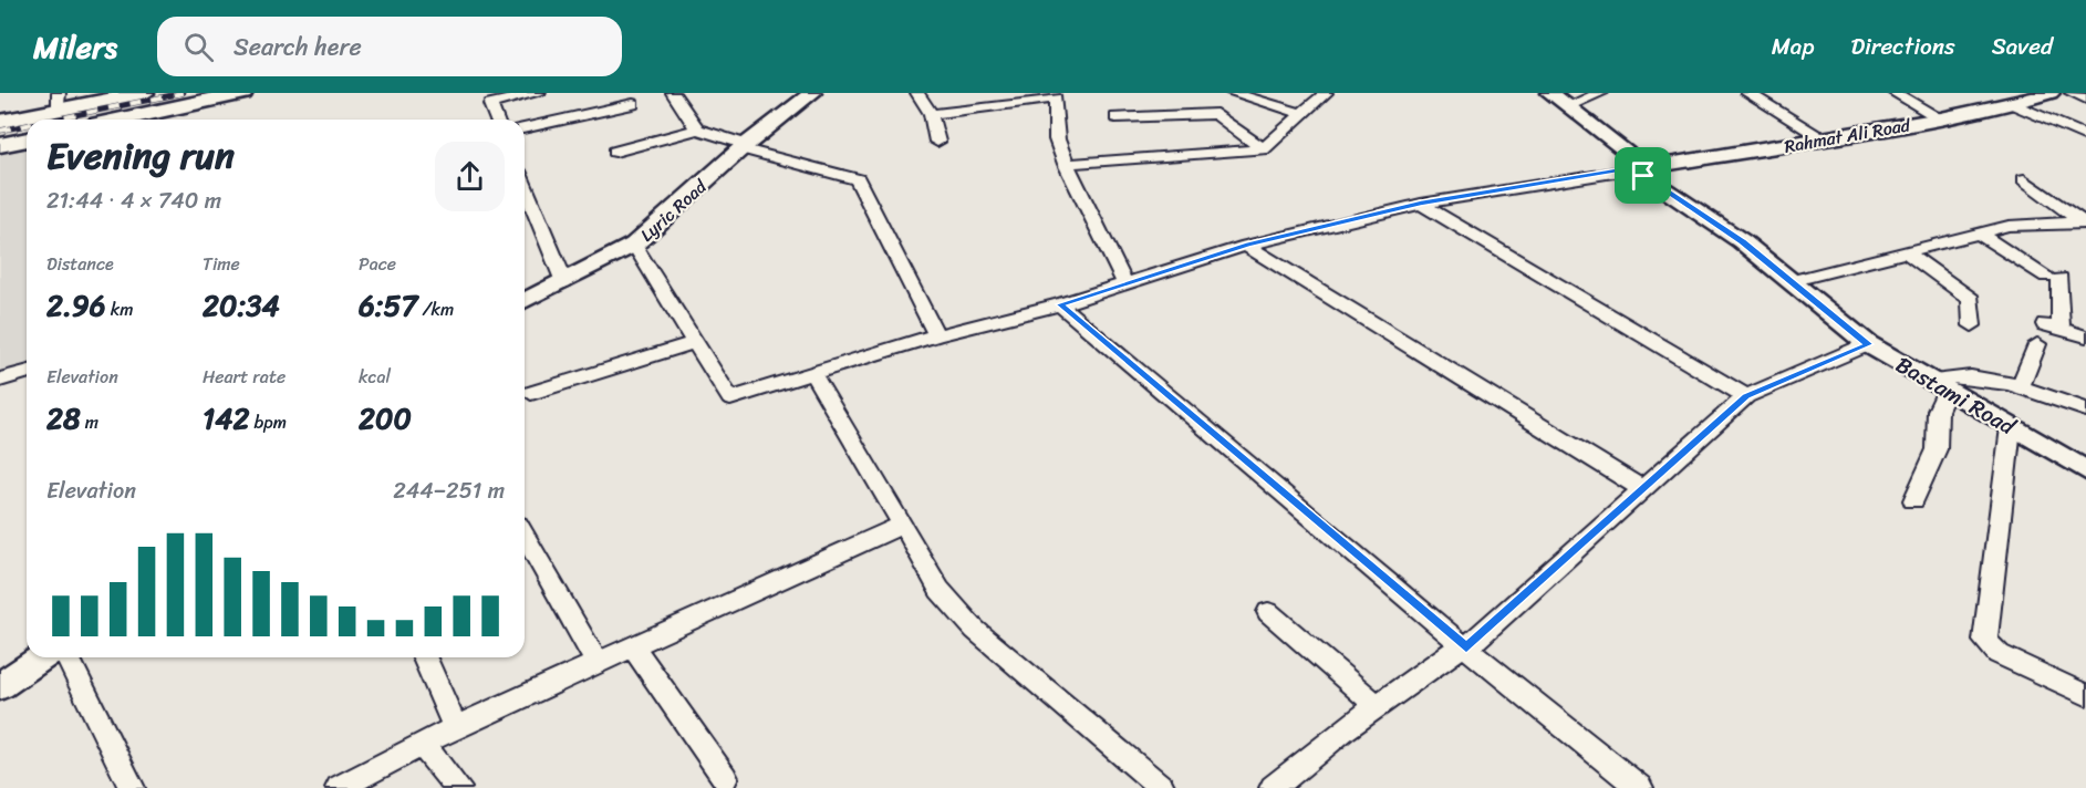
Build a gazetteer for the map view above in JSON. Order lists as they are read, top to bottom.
{
  "streets": {
    "street": ["Rahmat Ali Road", "Lyric Road", "Bastami Road"]
  },
  "crossings": [
    ["Rahmat Ali Road", "Bastami Road"]
  ],
  "page": {
    "header": "Milers",
    "search": "Search here",
    "nav": ["Map", "Directions", "Saved"],
    "heading": ["Evening run", "21:44 · 4 × 740 m"],
    "stats": [
      ["Distance", "2.96 km"],
      ["Time", "20:34"],
      ["Pace", "6:57 /km"],
      ["Elevation", "28 m"],
      ["Heart rate", "142 bpm"],
      ["kcal", "200"]
    ],
    "chart": ["Elevation", "244–251 m"]
  }
}
